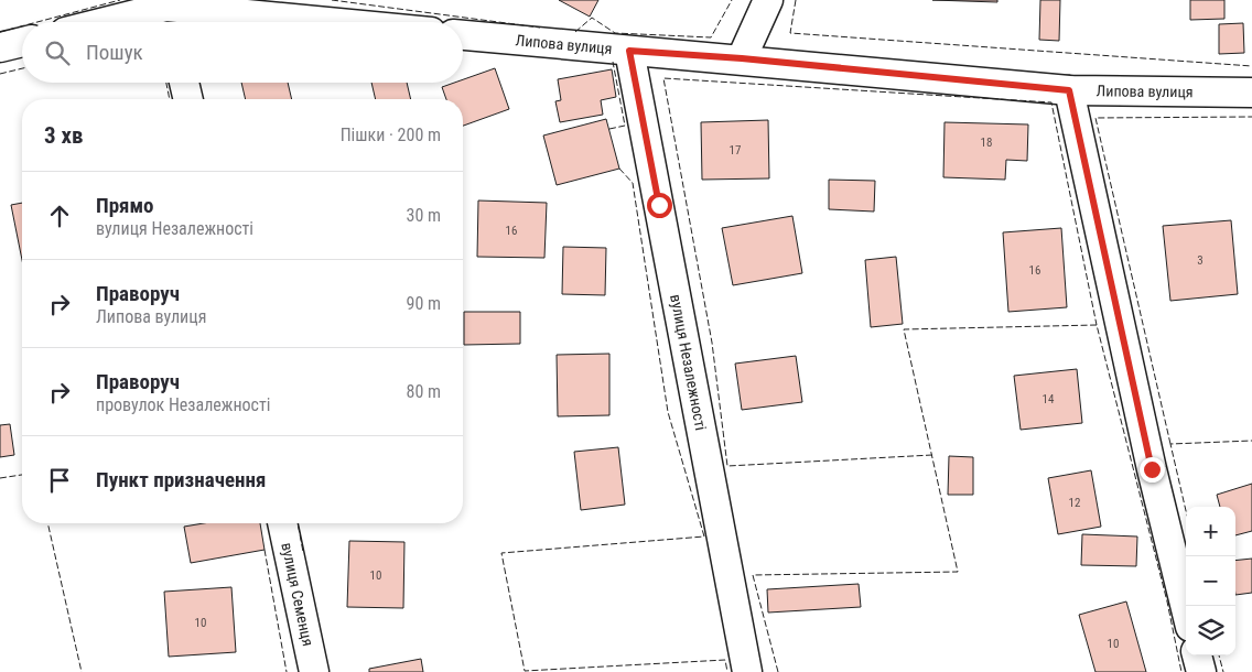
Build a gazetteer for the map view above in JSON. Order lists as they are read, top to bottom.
{
  "streets": {
    "street": ["Липова вулиця", "вулиця Незалежності", "вулиця Семенця"]
  },
  "crossings": [
    ["Липова вулиця", "вулиця Незалежності"]
  ],
  "house_numbers": [
    "18",
    "17",
    "16",
    "3",
    "16",
    "14",
    "12",
    "10",
    "10",
    "10"
  ],
  "page": {
    "search": "Пошук",
    "heading": ["3 хв", "Пішки · 200 m"],
    "list": [
      ["Прямо", "вулиця Незалежності", "30 m"],
      ["Праворуч", "Липова вулиця", "90 m"],
      ["Праворуч", "провулок Незалежності", "80 m"],
      "Пункт призначення"
    ],
    "map_buttons": ["+", "−"]
  }
}
